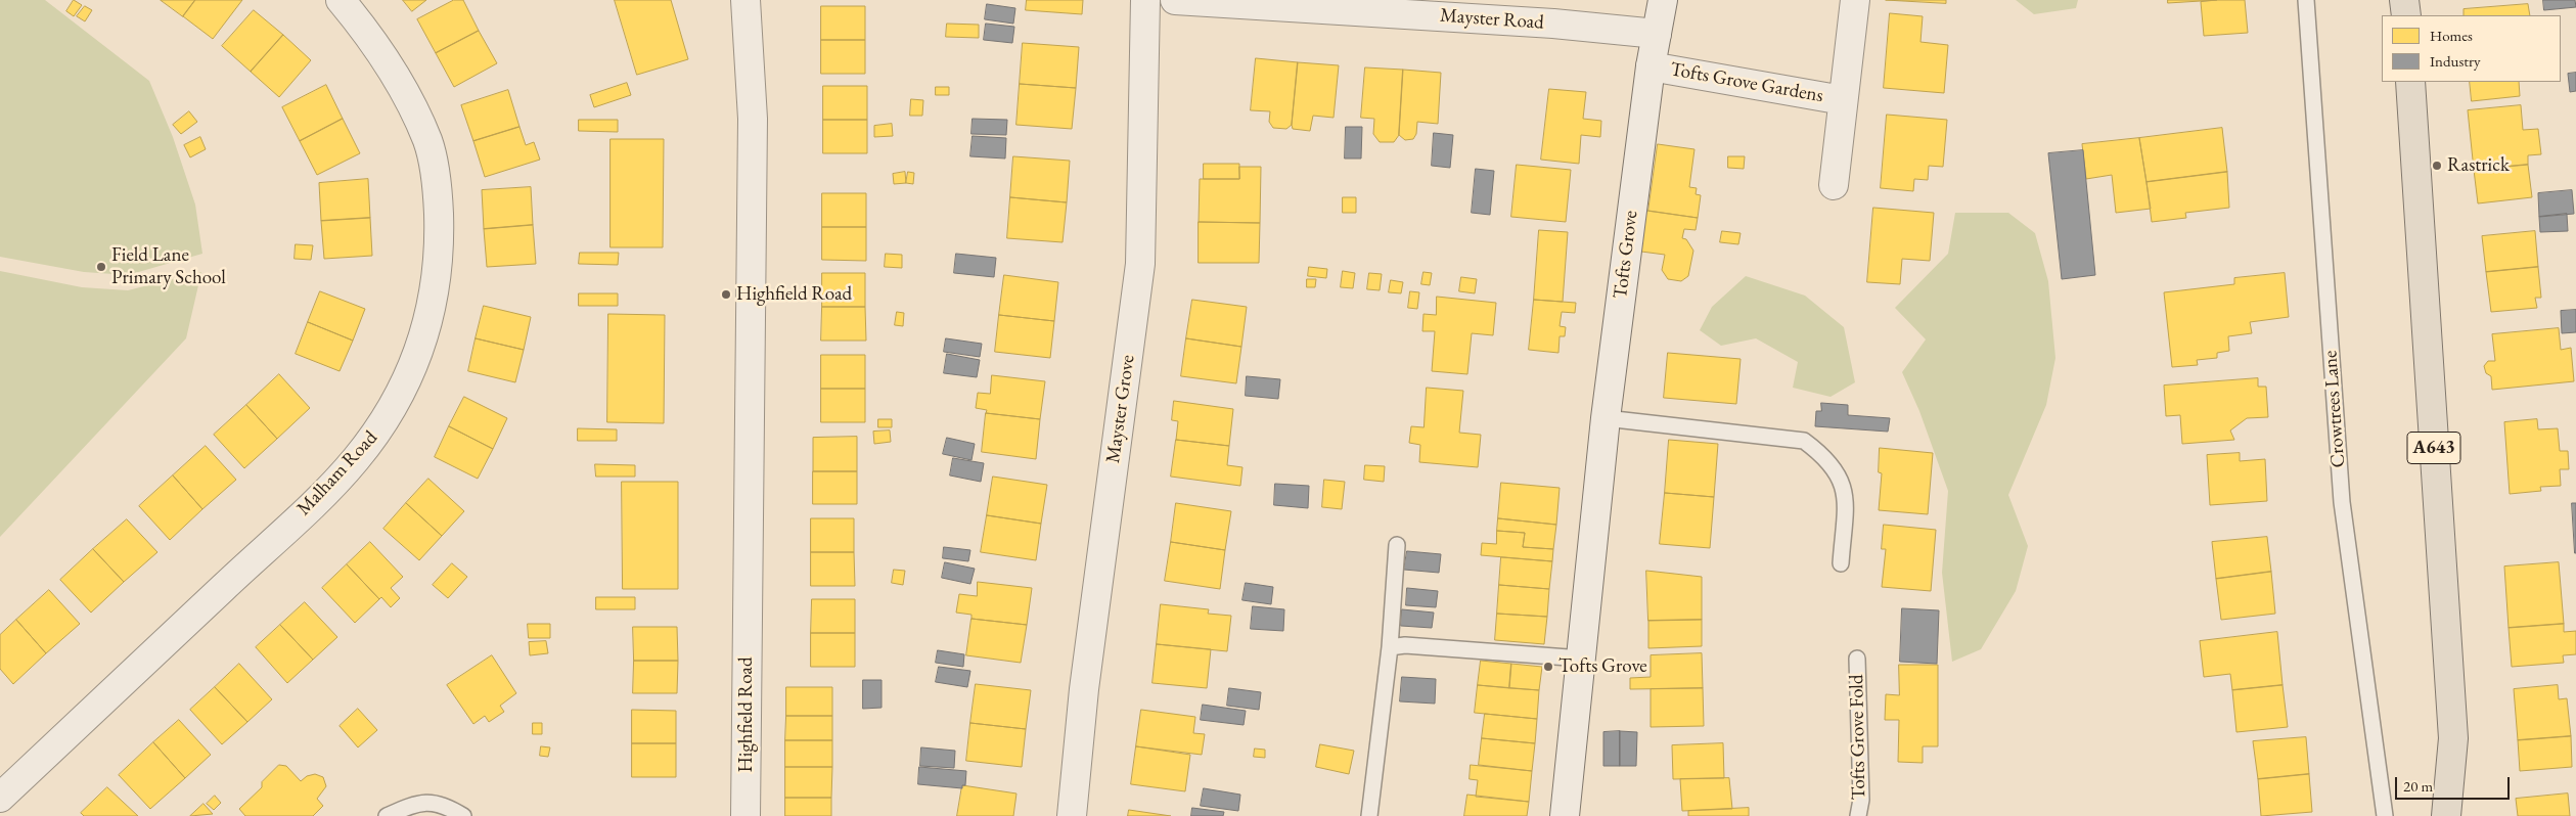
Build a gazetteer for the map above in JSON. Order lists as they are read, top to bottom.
{
  "streets": {
    "main road": ["A643"],
    "street": [
      "Mayster Road",
      "Tofts Grove Gardens",
      "Tofts Grove",
      "Mayster Grove",
      "Malham Road",
      "Highfield Road"
    ],
    "lane": ["Crowtrees Lane", "Tofts Grove Fold"]
  },
  "crossings": [
    ["Mayster Road", "Tofts Grove"],
    ["Tofts Grove Gardens", "Tofts Grove"]
  ],
  "places": [
    "Rastrick",
    "Field Lane Primary School",
    "Highfield Road",
    "Tofts Grove"
  ],
  "legend": ["Homes", "Industry"],
  "scale_bar": "20 m"
}
